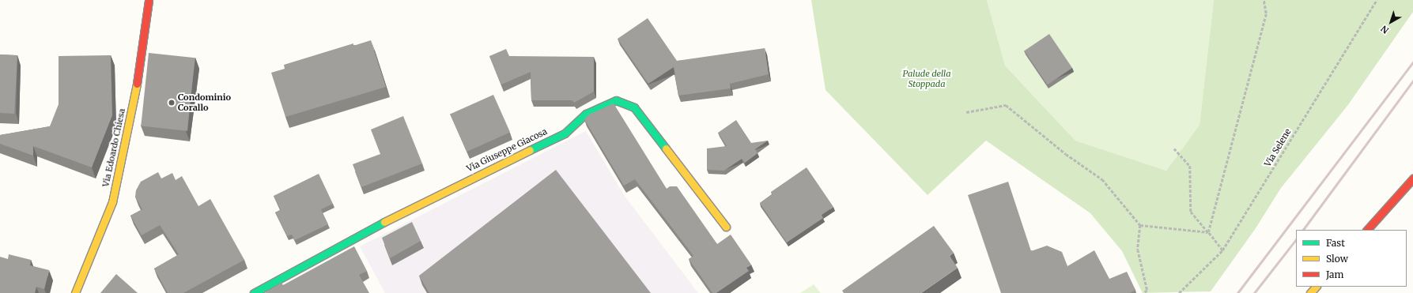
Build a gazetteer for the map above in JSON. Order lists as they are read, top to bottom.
{
  "streets": {
    "main road": ["Via Edoardo Chiesa", "Via Giuseppe Giacosa"],
    "path": ["Via Selene"]
  },
  "parks": ["Palude della Stoppada"],
  "places": ["Condominio Corallo"],
  "legend": ["Fast", "Slow", "Jam"],
  "north": "bottom left"
}
